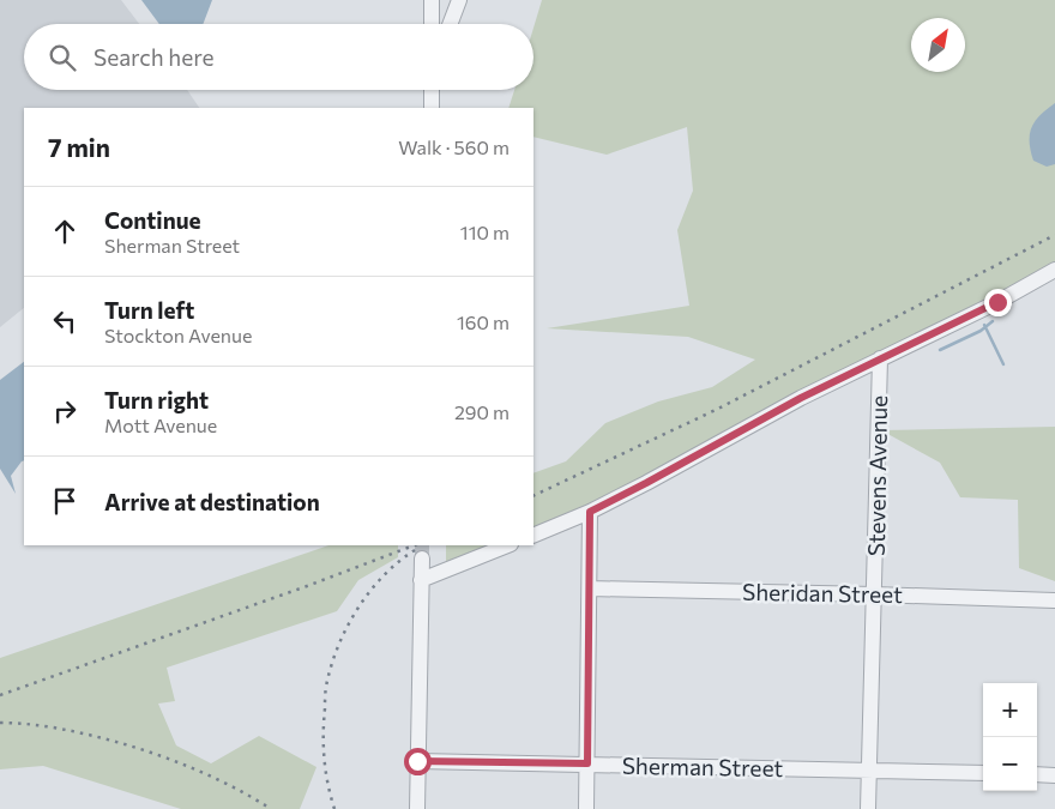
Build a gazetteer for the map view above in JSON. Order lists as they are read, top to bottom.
{
  "streets": {
    "street": ["Stevens Avenue", "Sheridan Street", "Sherman Street"]
  },
  "crossings": [
    ["Stevens Avenue", "Sheridan Street"],
    ["Stevens Avenue", "Sherman Street"]
  ],
  "north": "top right",
  "page": {
    "search": "Search here",
    "heading": ["7 min", "Walk · 560 m"],
    "list": [
      ["Continue", "Sherman Street", "110 m"],
      ["Turn left", "Stockton Avenue", "160 m"],
      ["Turn right", "Mott Avenue", "290 m"],
      "Arrive at destination"
    ],
    "map_buttons": ["+", "−"]
  }
}
